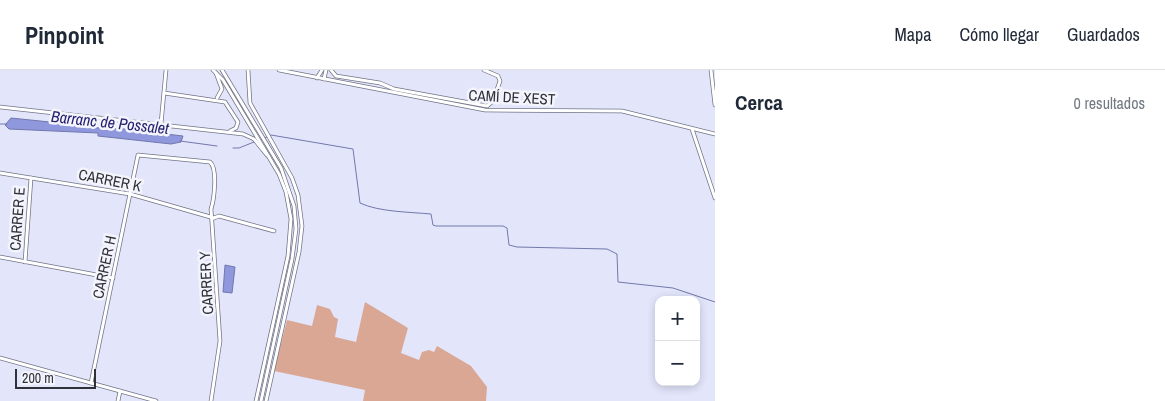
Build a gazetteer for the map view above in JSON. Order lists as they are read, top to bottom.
{
  "streets": {
    "street": [
      "CAMÍ DE XEST",
      "CARRER K",
      "CARRER E",
      "CARRER H",
      "CARRER Y"
    ]
  },
  "crossings": [
    ["CARRER K", "CARRER E"],
    ["CARRER K", "CARRER H"],
    ["CARRER K", "CARRER Y"],
    ["CARRER H", "CARRER Y"]
  ],
  "water": ["Barranc de Possalet"],
  "scale_bar": "200 m",
  "page": {
    "header": "Pinpoint",
    "nav": ["Mapa", "Cómo llegar", "Guardados"],
    "heading": ["Cerca", "0 resultados"],
    "map_buttons": ["+", "−"],
    "scale": "200 m"
  }
}
